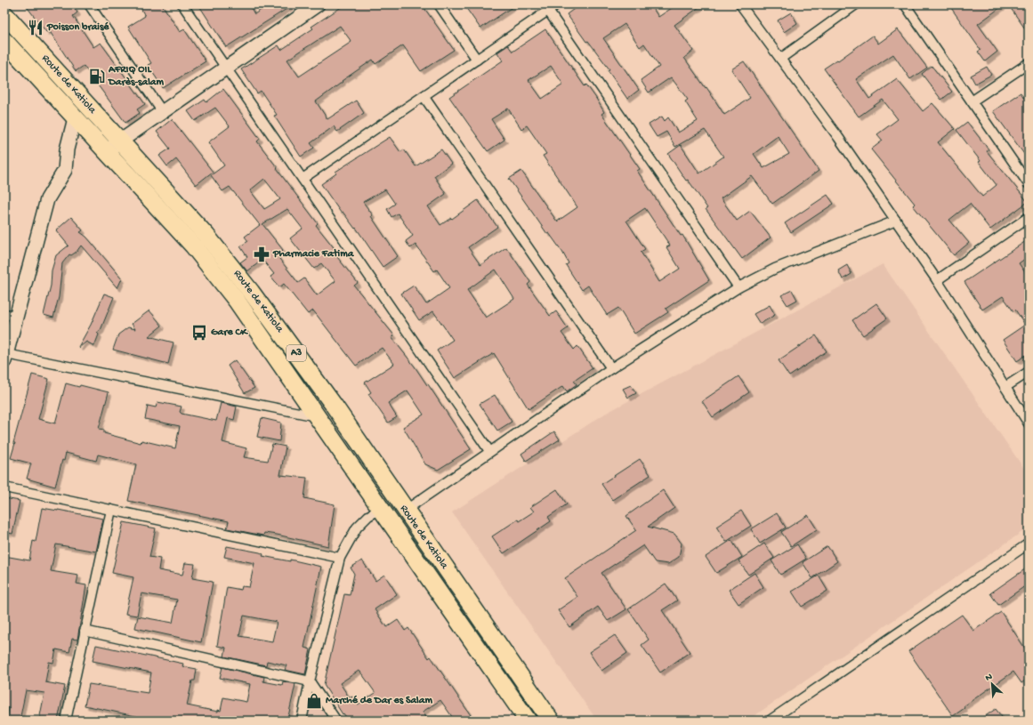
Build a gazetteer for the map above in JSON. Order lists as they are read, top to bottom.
{
  "streets": {
    "highway": ["Route de Katiola", "A3"]
  },
  "places": {
    "restaurant": ["Poisson braisé"],
    "fuel station": ["AFRIQ OIL Darès-salam"],
    "pharmacy": ["Pharmacie Fatima"],
    "bus stop": ["Gare CK"],
    "shop": ["Marché de Dar es Salam"]
  },
  "north": "top left"
}
